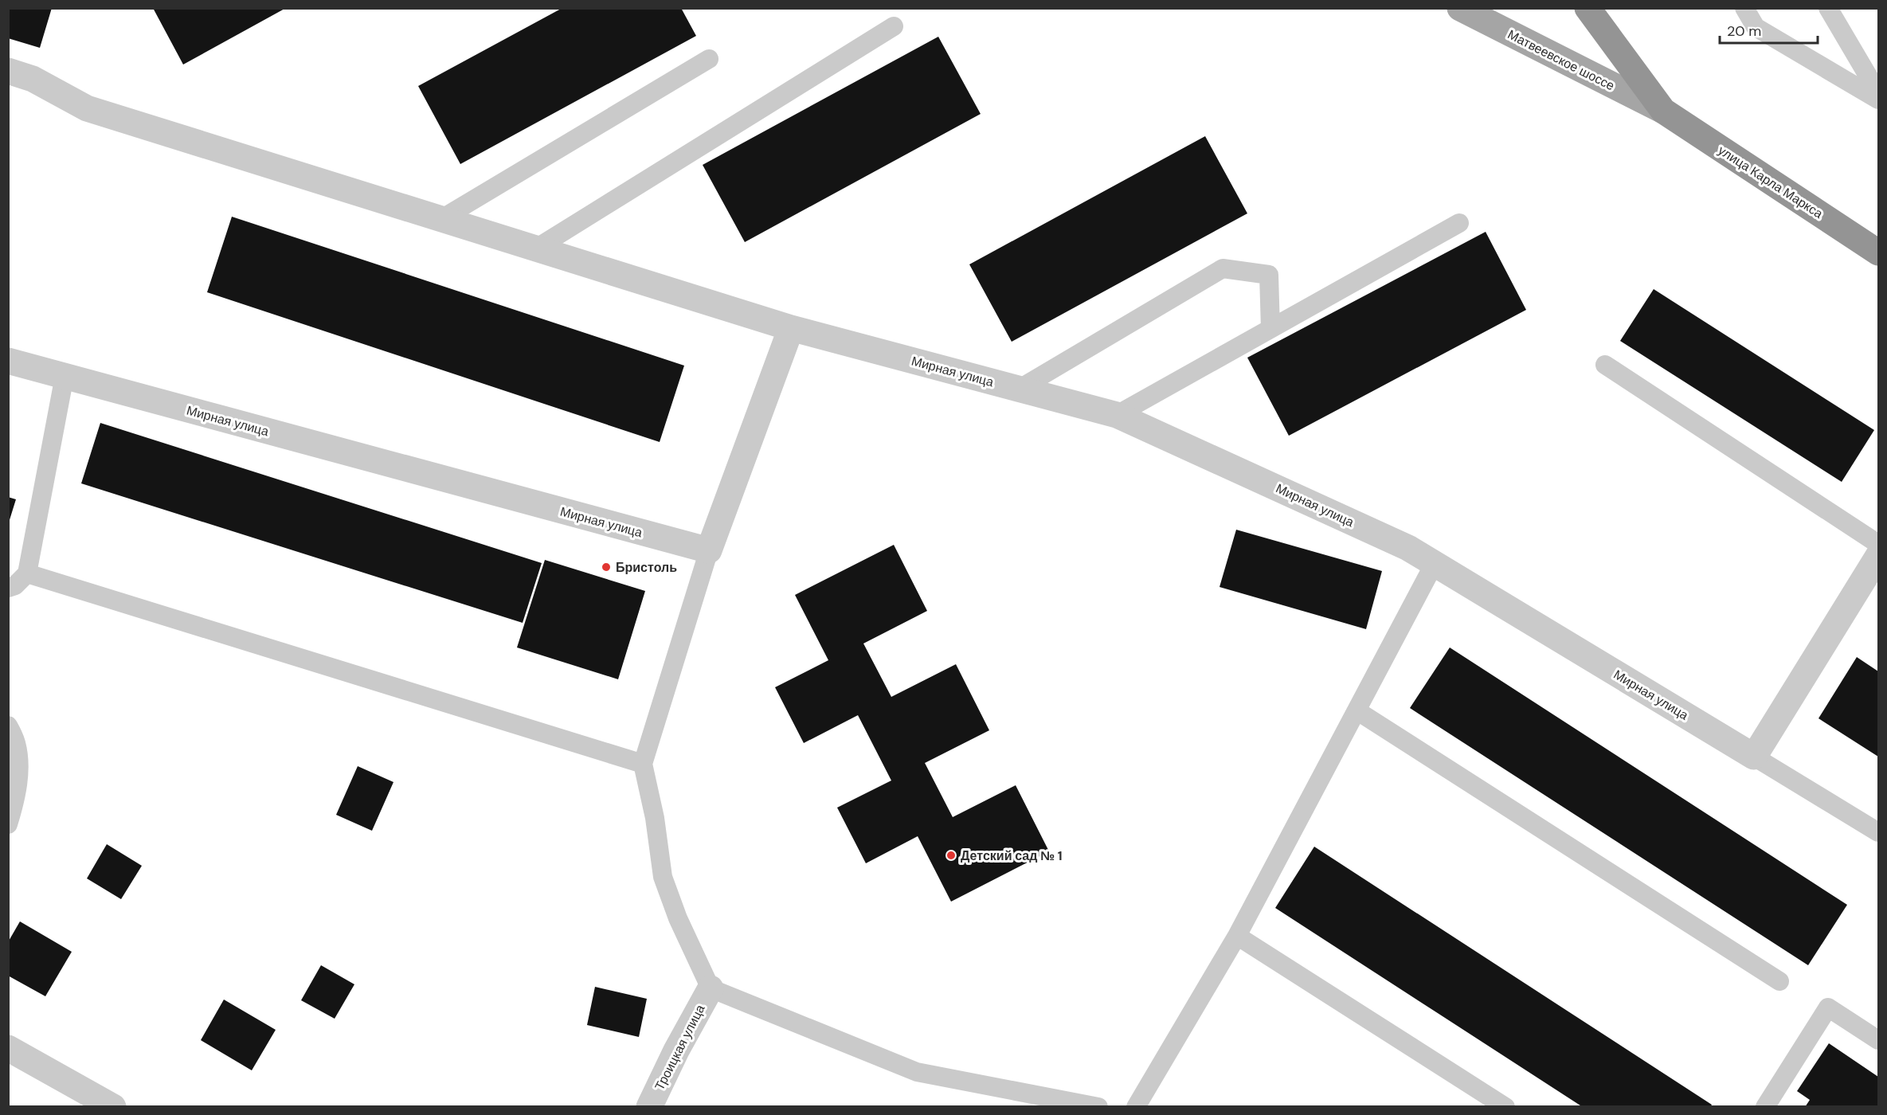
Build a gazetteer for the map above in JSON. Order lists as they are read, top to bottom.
{
  "streets": {
    "highway": ["улица Карла Маркса"],
    "main road": ["Матвеевское шоссе"],
    "street": ["Мирная улица", "Троицкая улица"]
  },
  "crossings": [
    ["Матвеевское шоссе", "улица Карла Маркса"]
  ],
  "places": ["Бристоль", "Детский сад № 1"],
  "scale_bar": "20 m"
}
